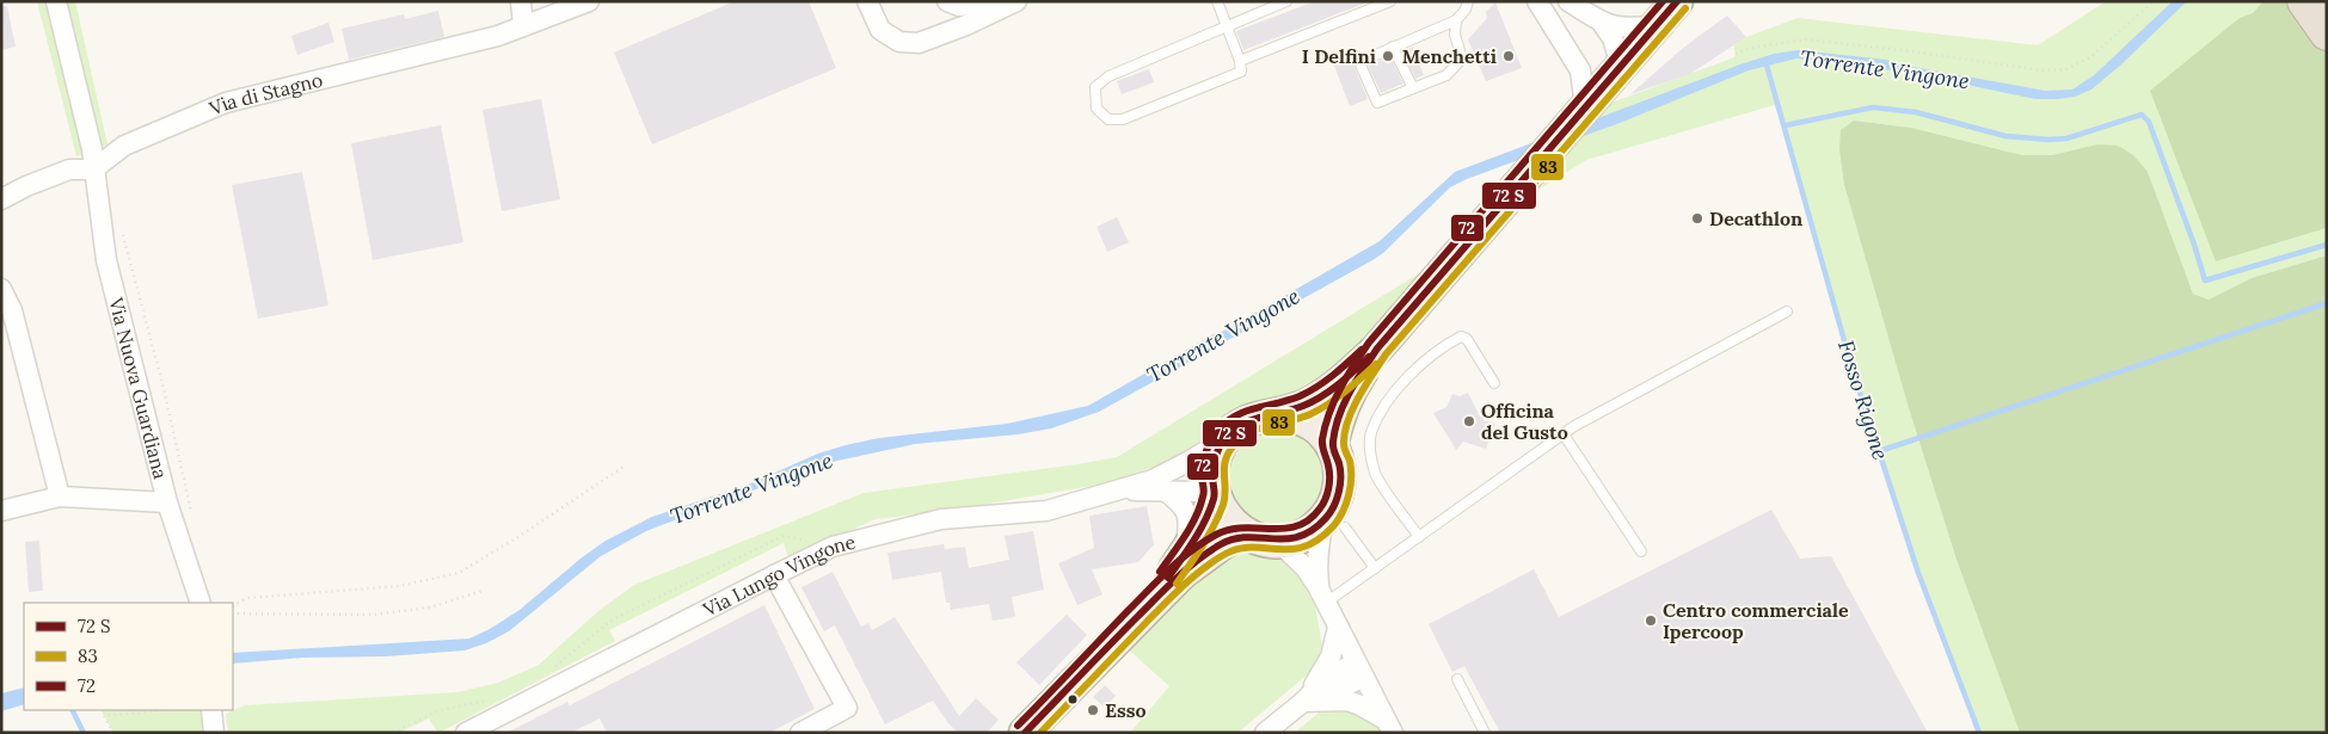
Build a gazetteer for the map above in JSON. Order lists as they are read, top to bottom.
{
  "streets": {
    "street": ["Via di Stagno", "Via Nuova Guardiana", "Via Lungo Vingone"]
  },
  "crossings": [
    ["Via di Stagno", "Via Nuova Guardiana"]
  ],
  "water": ["Torrente Vingone", "Fosso Rigone"],
  "places": [
    "I Delfini",
    "Menchetti",
    "Decathlon",
    "Officina del Gusto",
    "Centro commerciale Ipercoop",
    "Esso"
  ],
  "lines": ["transit line 72", "transit line 83"],
  "legend": ["72 S", "83", "72"]
}
